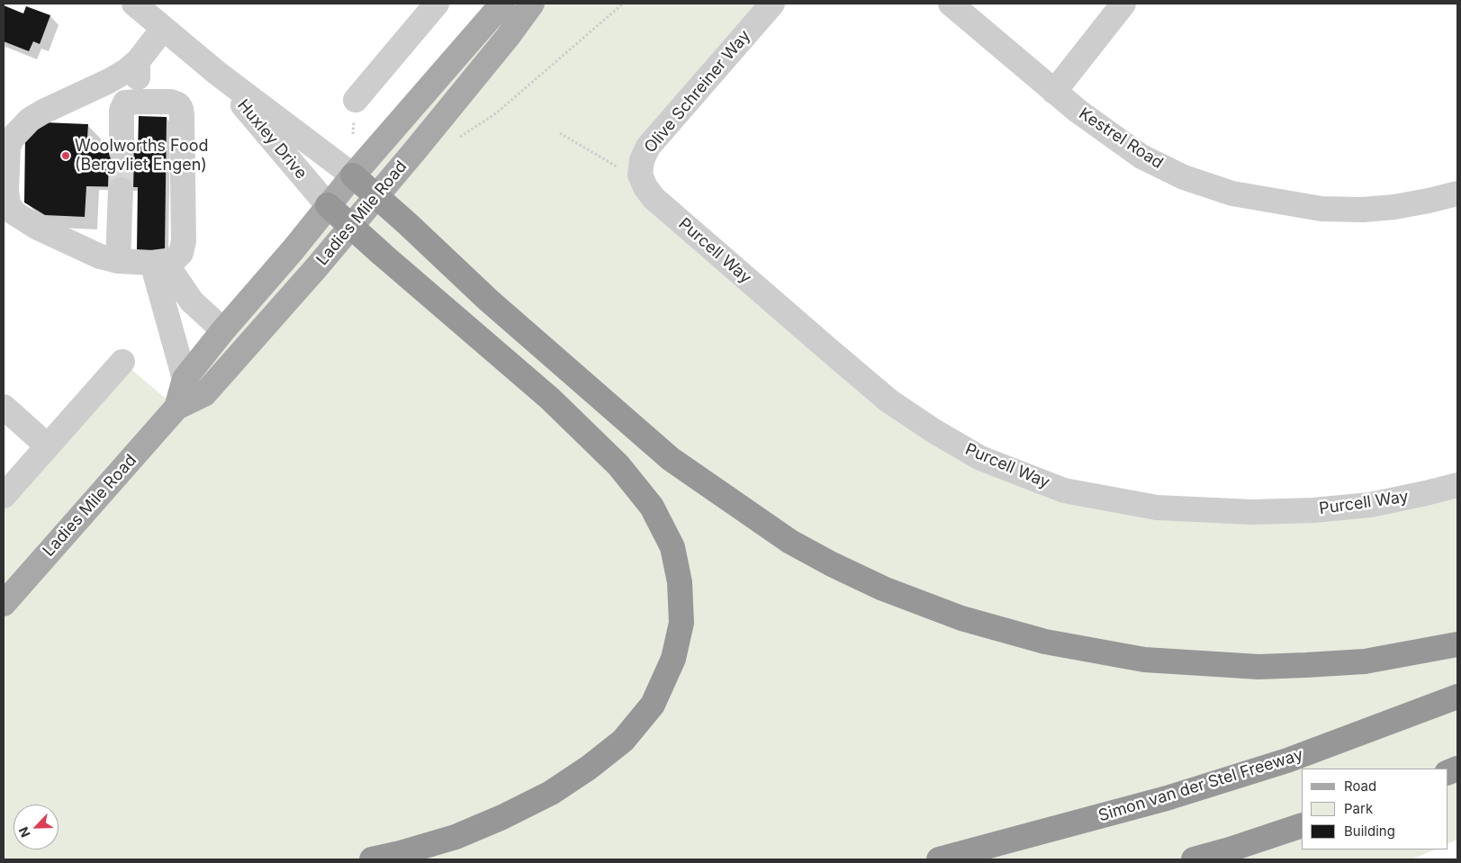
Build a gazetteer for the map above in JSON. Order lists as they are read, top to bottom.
{
  "streets": {
    "highway": ["Simon van der Stel Freeway"],
    "main road": ["Ladies Mile Road"],
    "street": [
      "Olive Schreiner Way",
      "Kestrel Road",
      "Huxley Drive",
      "Purcell Way"
    ]
  },
  "crossings": [
    ["Olive Schreiner Way", "Purcell Way"],
    ["Huxley Drive", "Ladies Mile Road"]
  ],
  "places": ["Woolworths Food (Bergvliet Engen)"],
  "legend": ["Road", "Park", "Building"],
  "north": "bottom left"
}
